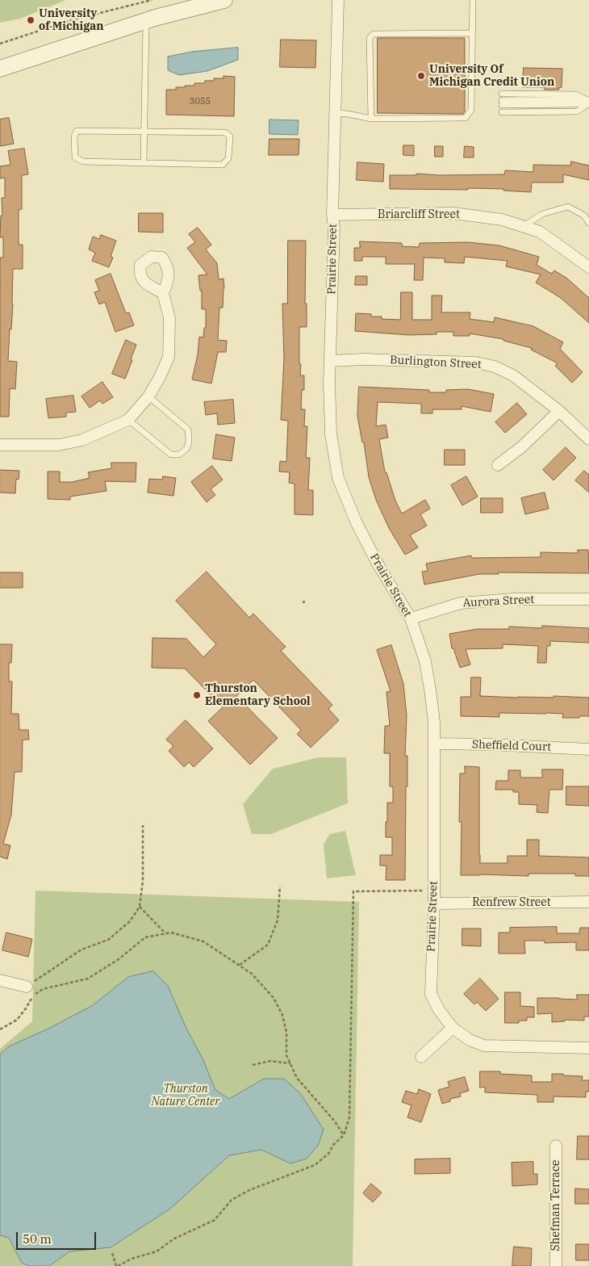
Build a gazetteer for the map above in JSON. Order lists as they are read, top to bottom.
{
  "streets": {
    "street": [
      "Briarcliff Street",
      "Prairie Street",
      "Burlington Street",
      "Aurora Street",
      "Sheffield Court",
      "Renfrew Street",
      "Shefman Terrace"
    ]
  },
  "crossings": [
    ["Briarcliff Street", "Prairie Street"],
    ["Prairie Street", "Burlington Street"],
    ["Prairie Street", "Aurora Street"],
    ["Prairie Street", "Sheffield Court"],
    ["Prairie Street", "Renfrew Street"]
  ],
  "parks": ["Thurston Nature Center"],
  "places": ["University of Michigan", "University Of Michigan Credit Union", "Thurston Elementary School"],
  "house_numbers": ["3055"],
  "scale_bar": "50 m"
}
